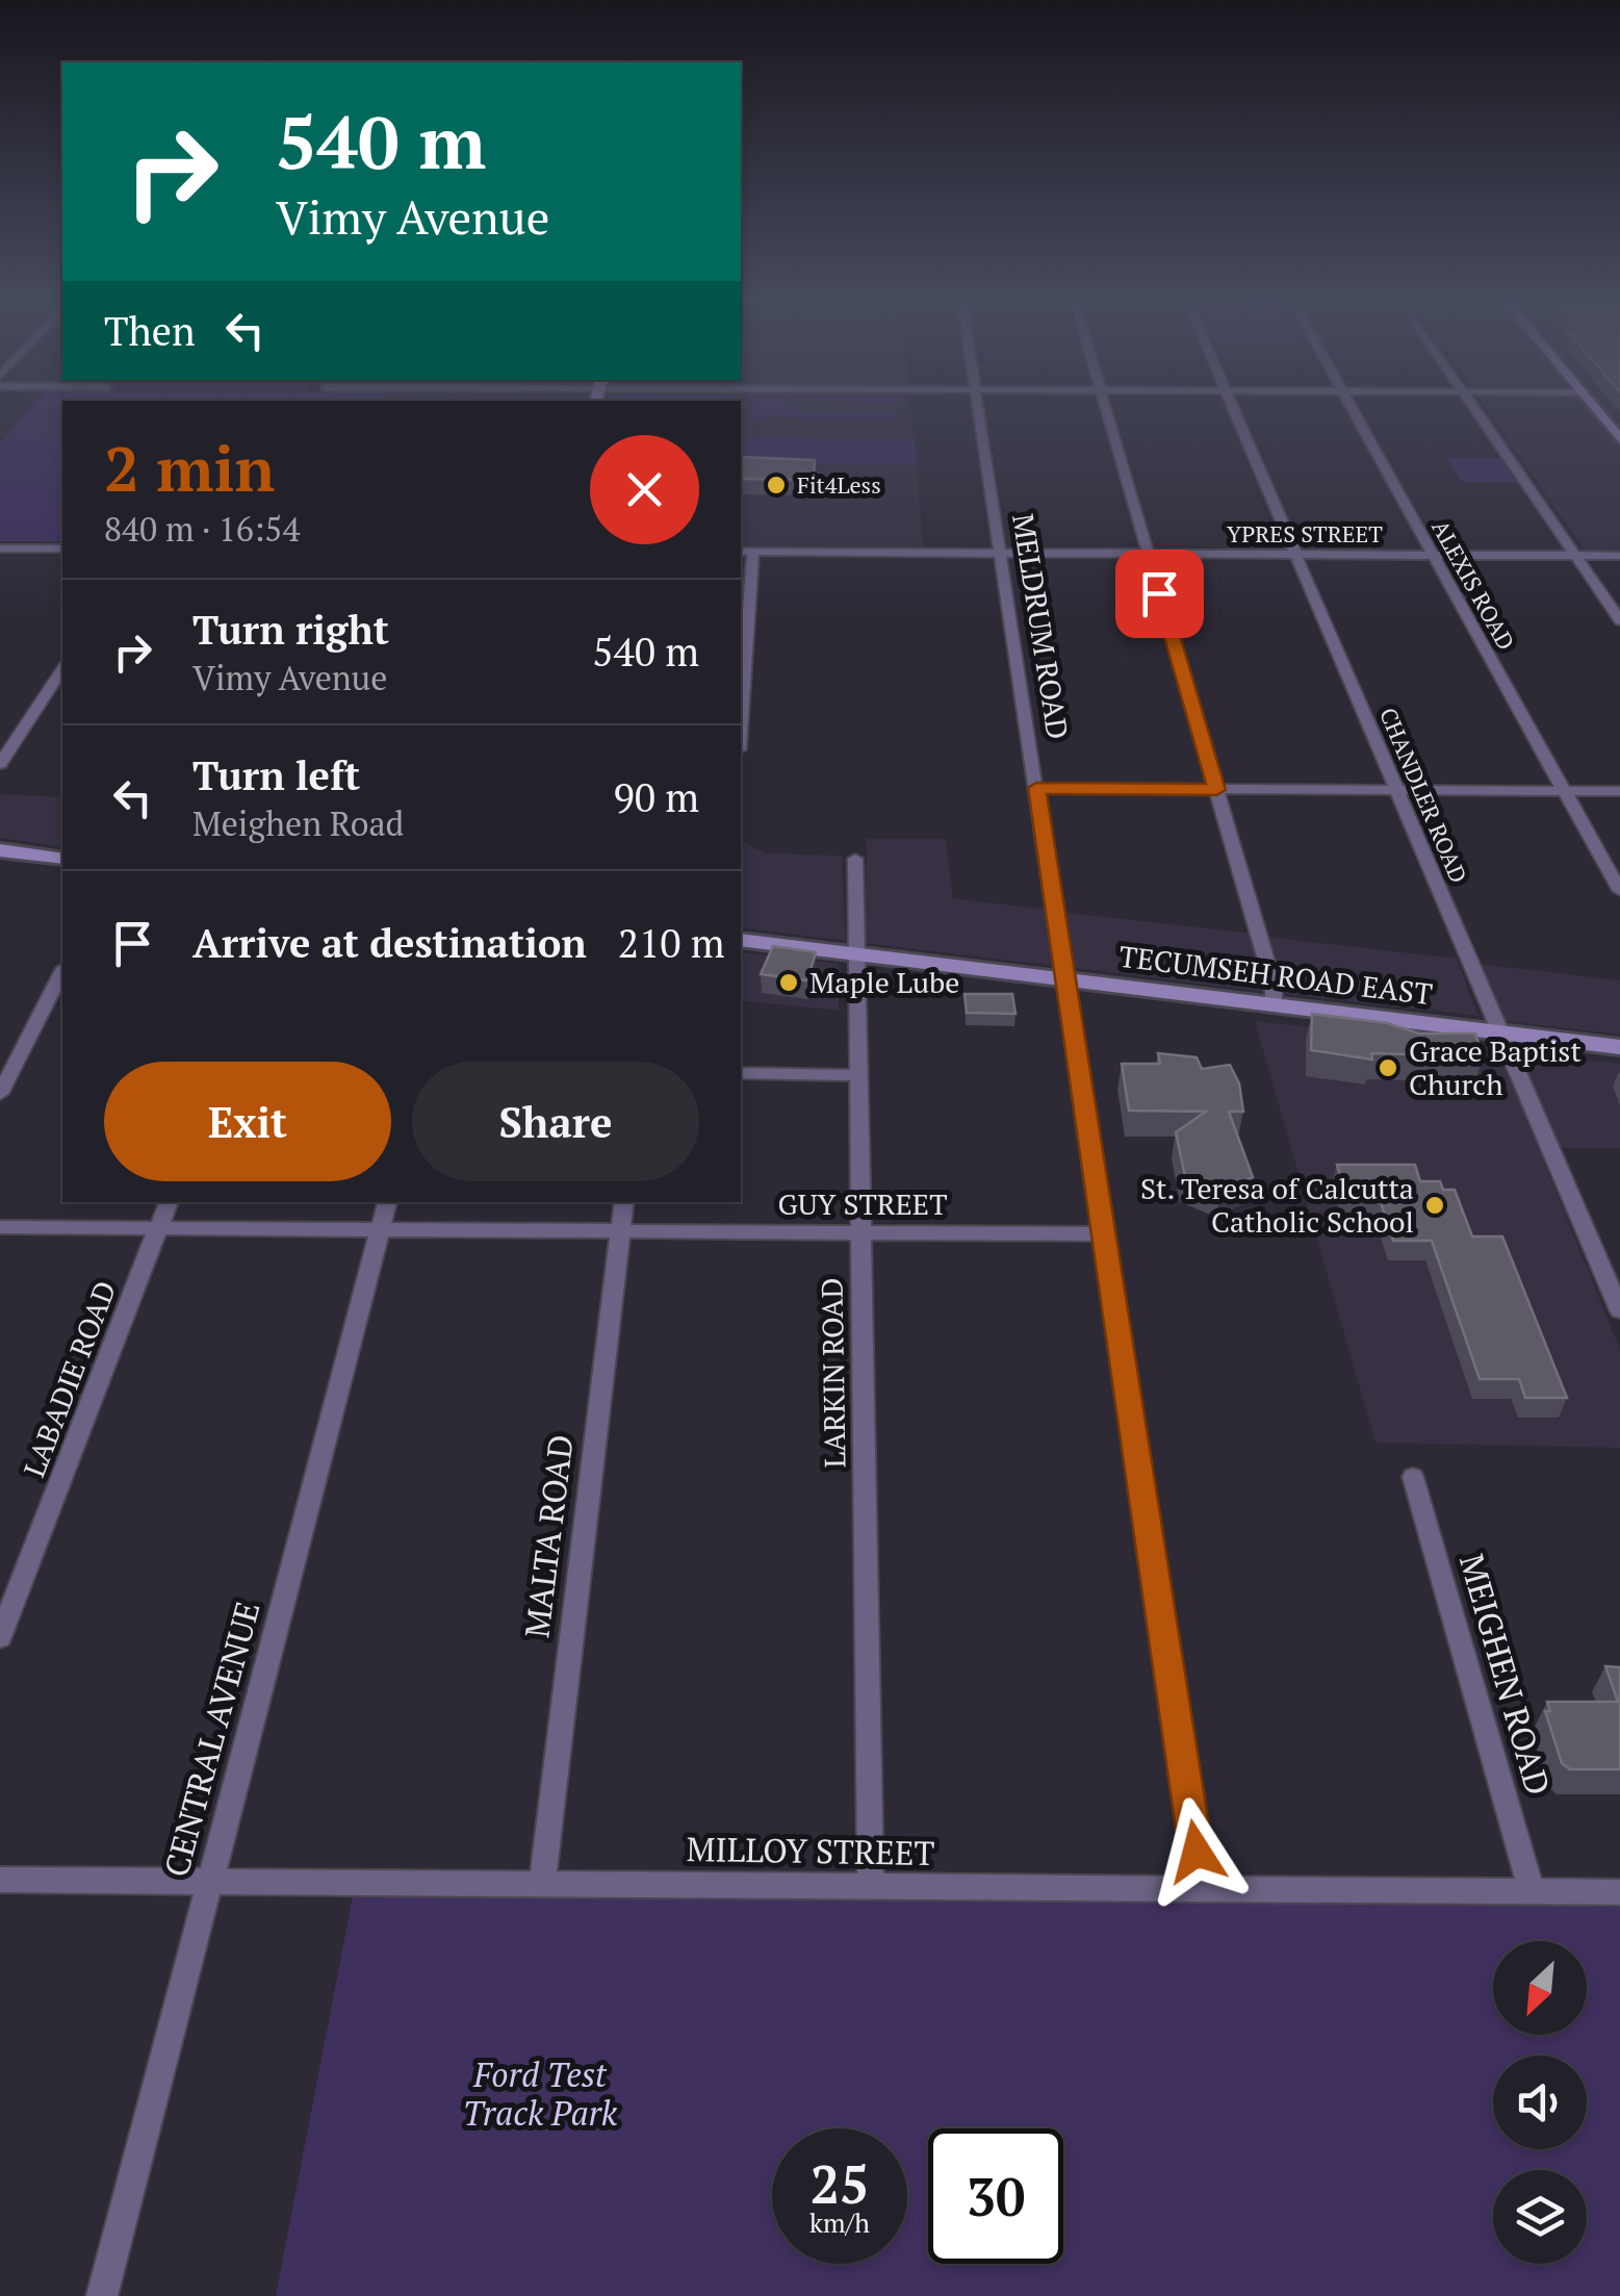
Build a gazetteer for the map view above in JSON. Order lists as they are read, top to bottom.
{
  "streets": {
    "main road": ["TECUMSEH ROAD EAST"],
    "street": [
      "YPRES STREET",
      "ALEXIS ROAD",
      "MELDRUM ROAD",
      "CHANDLER ROAD",
      "GUY STREET",
      "LARKIN ROAD",
      "LABADIE ROAD",
      "MALTA ROAD",
      "MEIGHEN ROAD",
      "CENTRAL AVENUE",
      "MILLOY STREET"
    ]
  },
  "crossings": [
    ["YPRES STREET", "ALEXIS ROAD"],
    ["YPRES STREET", "MELDRUM ROAD"],
    ["YPRES STREET", "CHANDLER ROAD"],
    ["MELDRUM ROAD", "TECUMSEH ROAD EAST"],
    ["MELDRUM ROAD", "GUY STREET"],
    ["MELDRUM ROAD", "MILLOY STREET"],
    ["CHANDLER ROAD", "TECUMSEH ROAD EAST"],
    ["TECUMSEH ROAD EAST", "LARKIN ROAD"],
    ["GUY STREET", "LARKIN ROAD"],
    ["GUY STREET", "LABADIE ROAD"],
    ["GUY STREET", "MALTA ROAD"],
    ["GUY STREET", "CENTRAL AVENUE"],
    ["LARKIN ROAD", "MILLOY STREET"],
    ["MALTA ROAD", "MILLOY STREET"],
    ["MEIGHEN ROAD", "MILLOY STREET"],
    ["CENTRAL AVENUE", "MILLOY STREET"]
  ],
  "parks": ["Ford Test Track Park"],
  "places": [
    "Fit4Less",
    "Maple Lube",
    "Grace Baptist Church",
    "St. Teresa of Calcutta Catholic School"
  ],
  "north": "bottom left",
  "page": {
    "turn": ["540 m", "Vimy Avenue"],
    "then": "Then",
    "heading": ["2 min", "840 m · 16:54"],
    "list": [
      {
        "name": "Turn right",
        "note": "Vimy Avenue",
        "value": "540 m"
      },
      {
        "name": "Turn left",
        "note": "Meighen Road",
        "value": "90 m"
      },
      {
        "name": "Arrive at destination",
        "value": "210 m"
      }
    ],
    "buttons": ["Exit", "Share"],
    "speed": "25 km/h",
    "limit": "30"
  }
}
